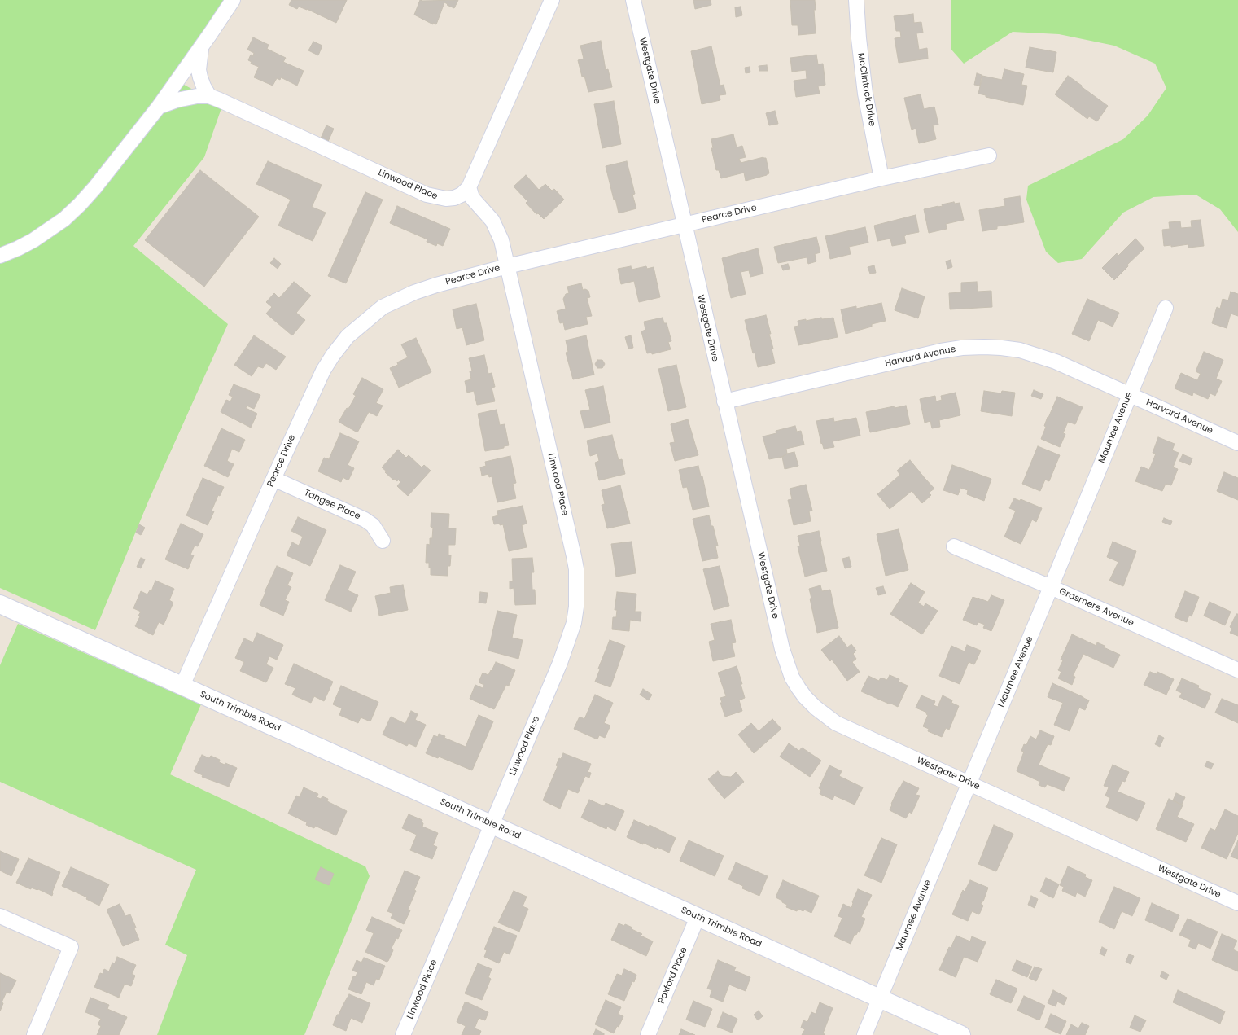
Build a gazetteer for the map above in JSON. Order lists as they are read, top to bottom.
{
  "streets": {
    "main road": ["South Trimble Road"],
    "street": [
      "Westgate Drive",
      "McClintock Drive",
      "Linwood Place",
      "Pearce Drive",
      "Harvard Avenue",
      "Maumee Avenue",
      "Tangee Place",
      "Grasmere Avenue",
      "Paxford Place"
    ]
  },
  "crossings": [
    ["Westgate Drive", "Pearce Drive"],
    ["Westgate Drive", "Harvard Avenue"],
    ["Westgate Drive", "Maumee Avenue"],
    ["McClintock Drive", "Pearce Drive"],
    ["Linwood Place", "Pearce Drive"],
    ["Linwood Place", "South Trimble Road"],
    ["Pearce Drive", "Tangee Place"],
    ["Pearce Drive", "South Trimble Road"],
    ["Harvard Avenue", "Maumee Avenue"],
    ["Maumee Avenue", "Grasmere Avenue"],
    ["Maumee Avenue", "South Trimble Road"],
    ["South Trimble Road", "Paxford Place"]
  ]
}
